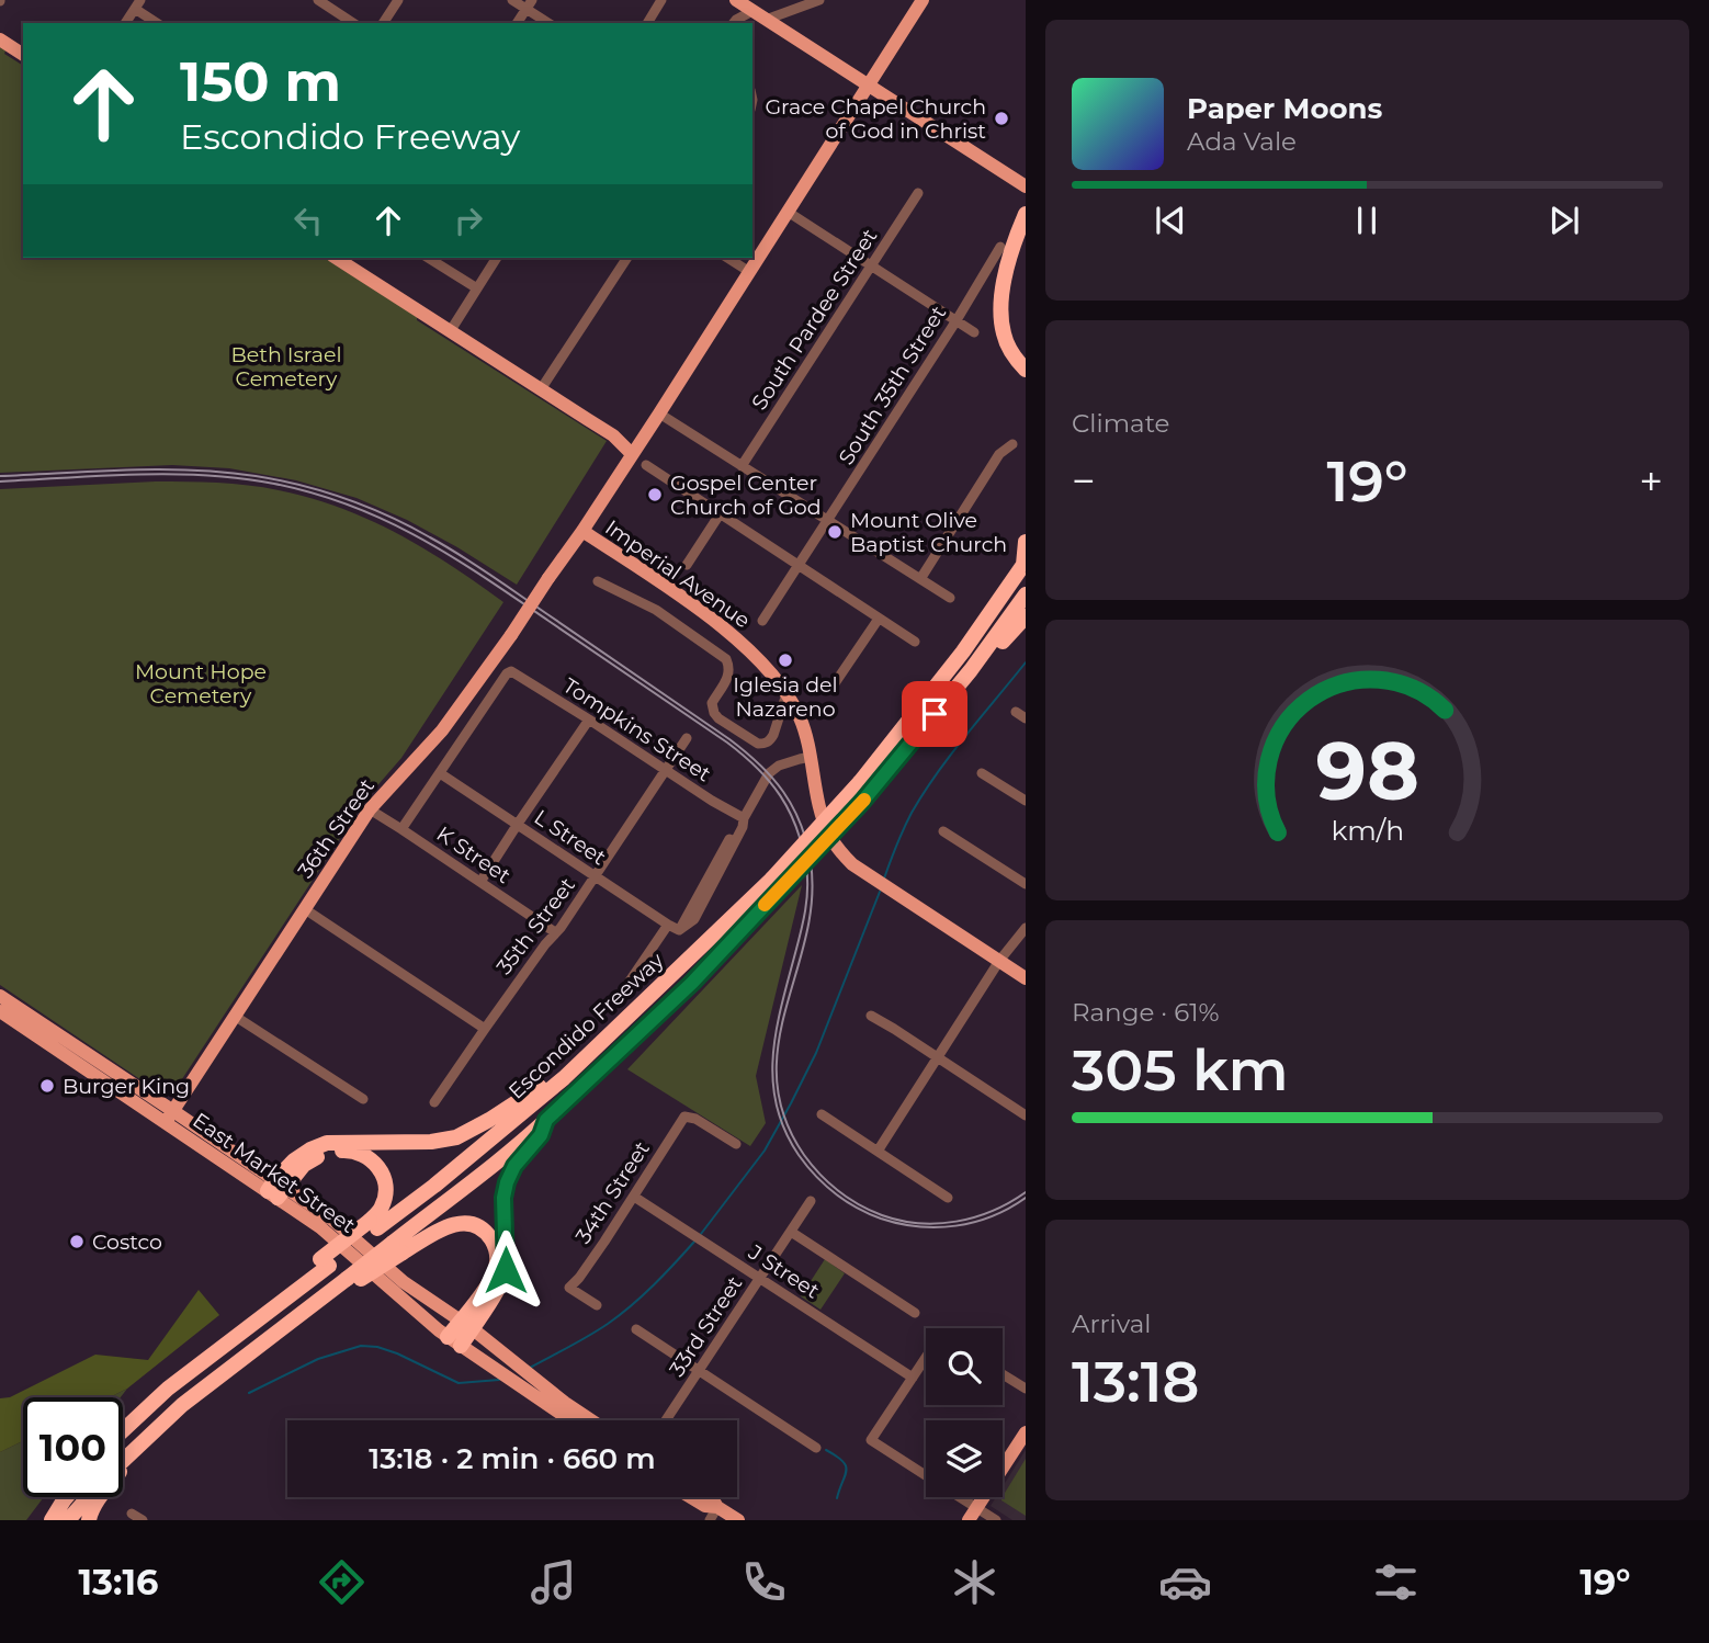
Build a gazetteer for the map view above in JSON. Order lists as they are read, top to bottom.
{
  "streets": {
    "highway": ["Escondido Freeway"],
    "main road": ["Imperial Avenue", "36th Street", "East Market Street"],
    "street": [
      "South Pardee Street",
      "South 35th Street",
      "Tompkins Street",
      "L Street",
      "K Street",
      "35th Street",
      "34th Street",
      "J Street",
      "33rd Street"
    ]
  },
  "crossings": [
    ["Imperial Avenue", "36th Street"],
    ["Tompkins Street", "L Street"],
    ["Tompkins Street", "35th Street"],
    ["36th Street", "K Street"],
    ["36th Street", "East Market Street"],
    ["L Street", "35th Street"],
    ["K Street", "35th Street"],
    ["34th Street", "J Street"],
    ["J Street", "33rd Street"]
  ],
  "parks": ["Beth Israel Cemetery", "Mount Hope Cemetery"],
  "places": [
    "Grace Chapel Church of God in Christ",
    "Gospel Center Church of God",
    "Mount Olive Baptist Church",
    "Iglesia del Nazareno",
    "Burger King",
    "Costco"
  ],
  "page": {
    "turn": ["150 m", "Escondido Freeway"],
    "song": ["Paper Moons", "Ada Vale"],
    "tile": [
      "Climate",
      ["Range · 61%", "305 km"],
      ["Arrival", "13:18"]
    ],
    "heat": ["−", "19°", "+"],
    "limit": "100",
    "trip": "13:18 · 2 min · 660 m",
    "tabs": ["13:16", "19°"],
    "gauge": ["98", "km/h"]
  }
}
